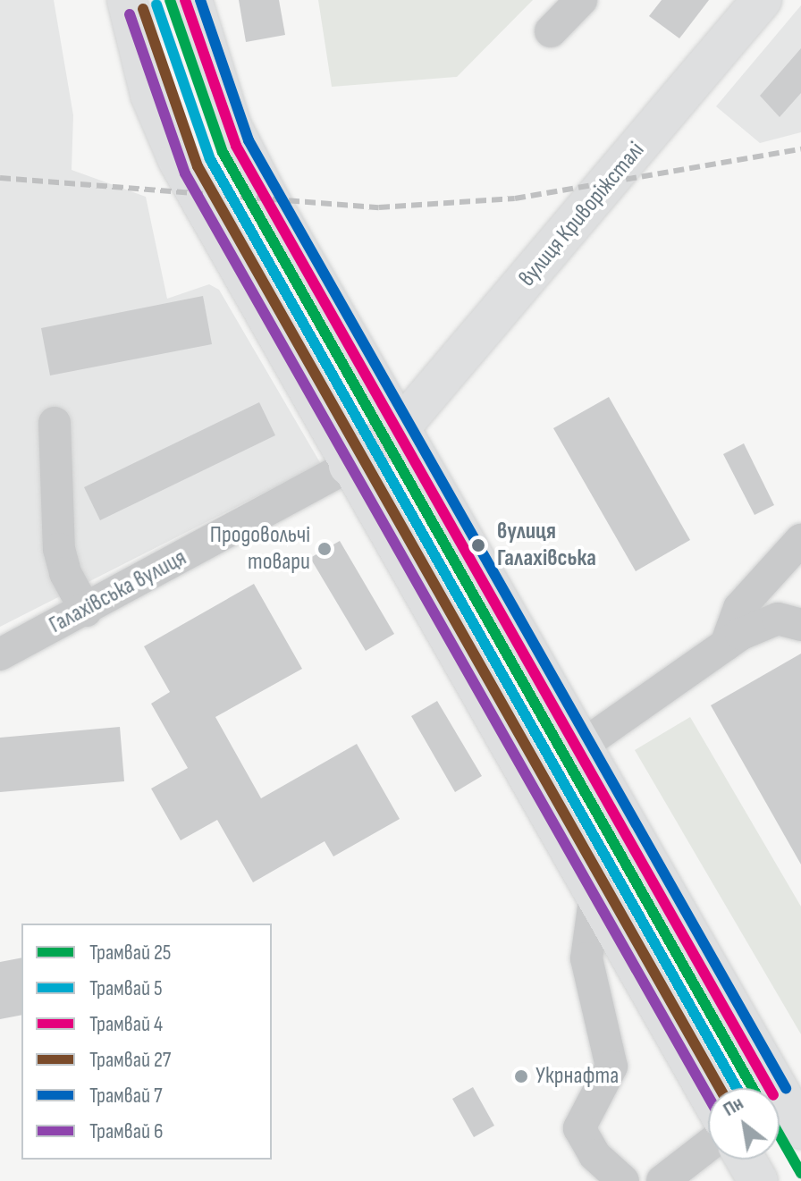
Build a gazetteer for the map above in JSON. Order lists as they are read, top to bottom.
{
  "streets": {
    "main road": ["вулиця Криворіжсталі"],
    "street": ["Галахівська вулиця"]
  },
  "crossings": [
    ["вулиця Криворіжсталі", "Галахівська вулиця"]
  ],
  "places": ["вулиця Галахівська", "Продовольчі товари", "Укрнафта"],
  "lines": [
    "tram line 25",
    "tram line 4",
    "tram line 7",
    "tram line 5",
    "tram line 27",
    "tram line 6"
  ],
  "legend": [
    "Трамвай 25",
    "Трамвай 5",
    "Трамвай 4",
    "Трамвай 27",
    "Трамвай 7",
    "Трамвай 6"
  ],
  "north": "top left"
}
